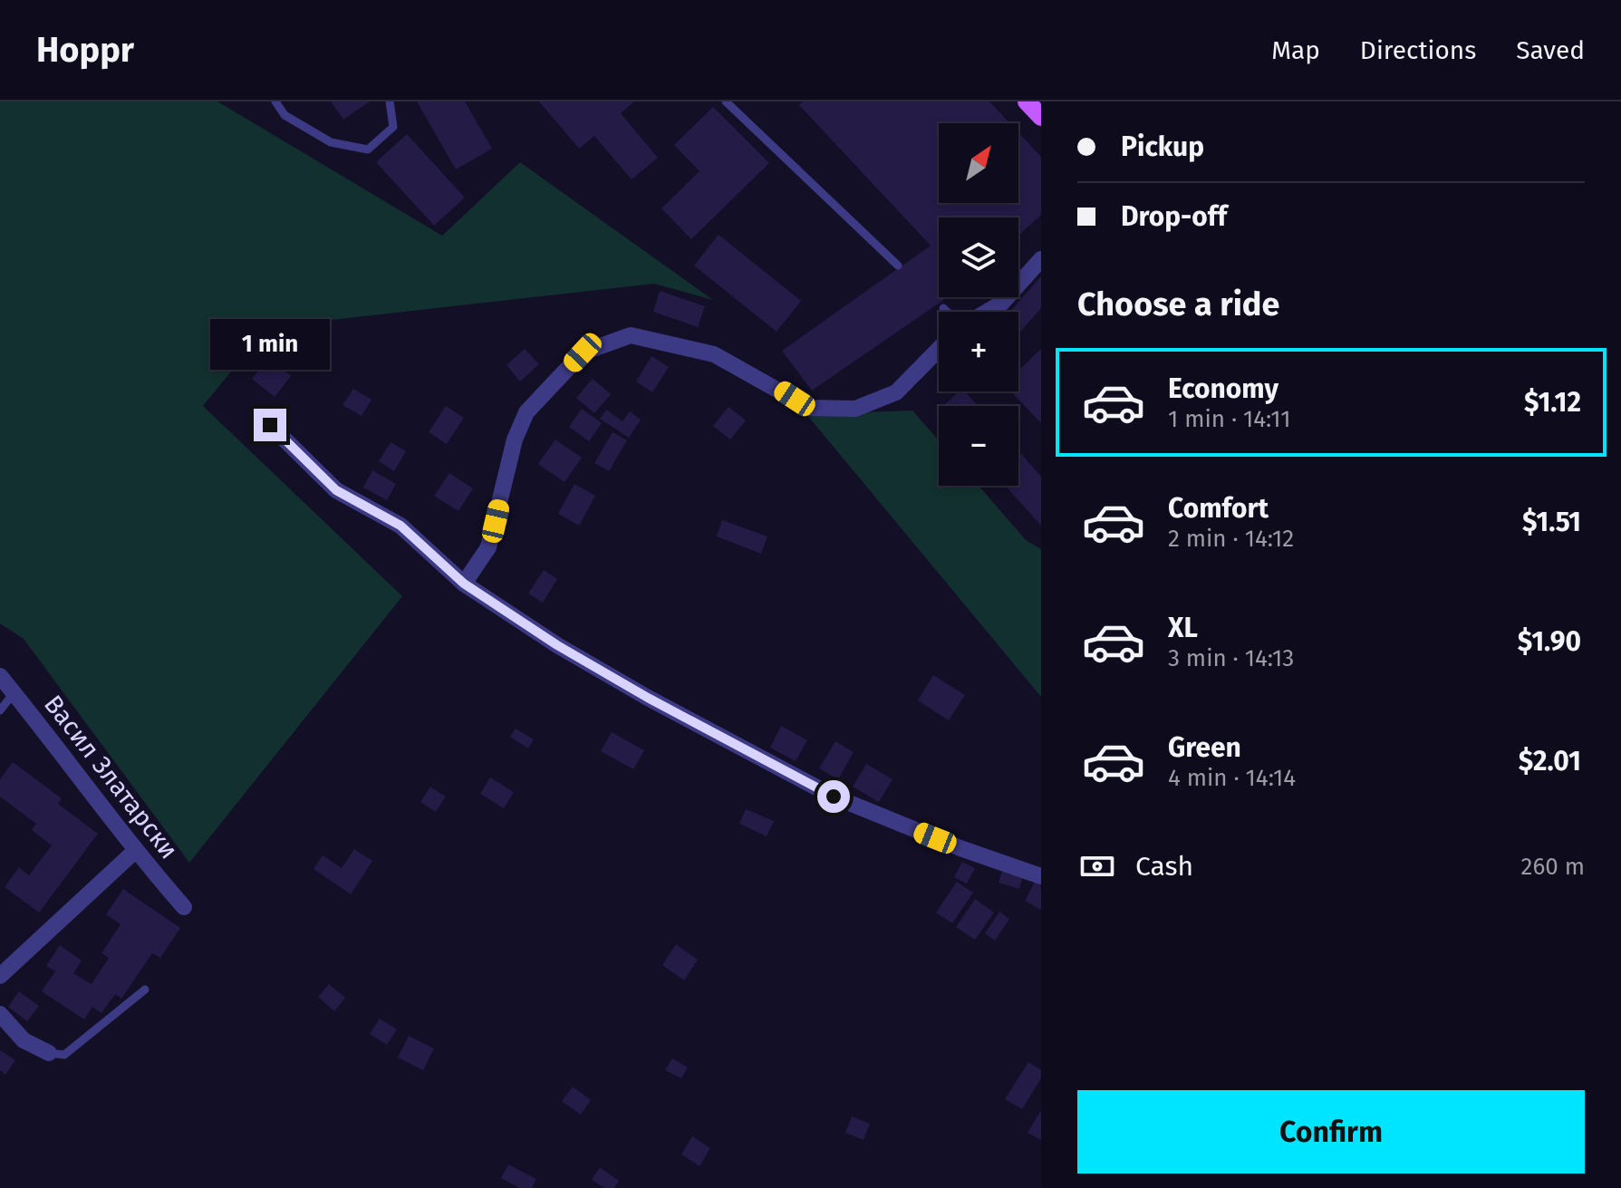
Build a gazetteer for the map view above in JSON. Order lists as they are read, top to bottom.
{
  "streets": {
    "street": ["Васил Златарски"]
  },
  "north": "top right",
  "page": {
    "header": "Hoppr",
    "nav": ["Map", "Directions", "Saved"],
    "banner": ["Pickup", "Drop-off"],
    "map_buttons": ["+", "−"],
    "heading": "Choose a ride",
    "bubble": "1 min",
    "list": [
      {
        "name": "Economy",
        "note": "1 min · 14:11",
        "value": "$1.12"
      },
      {
        "name": "Comfort",
        "note": "2 min · 14:12",
        "value": "$1.51"
      },
      {
        "name": "XL",
        "note": "3 min · 14:13",
        "value": "$1.90"
      },
      {
        "name": "Green",
        "note": "4 min · 14:14",
        "value": "$2.01"
      }
    ],
    "pay": ["Cash", "260 m"],
    "buttons": "Confirm"
  }
}
